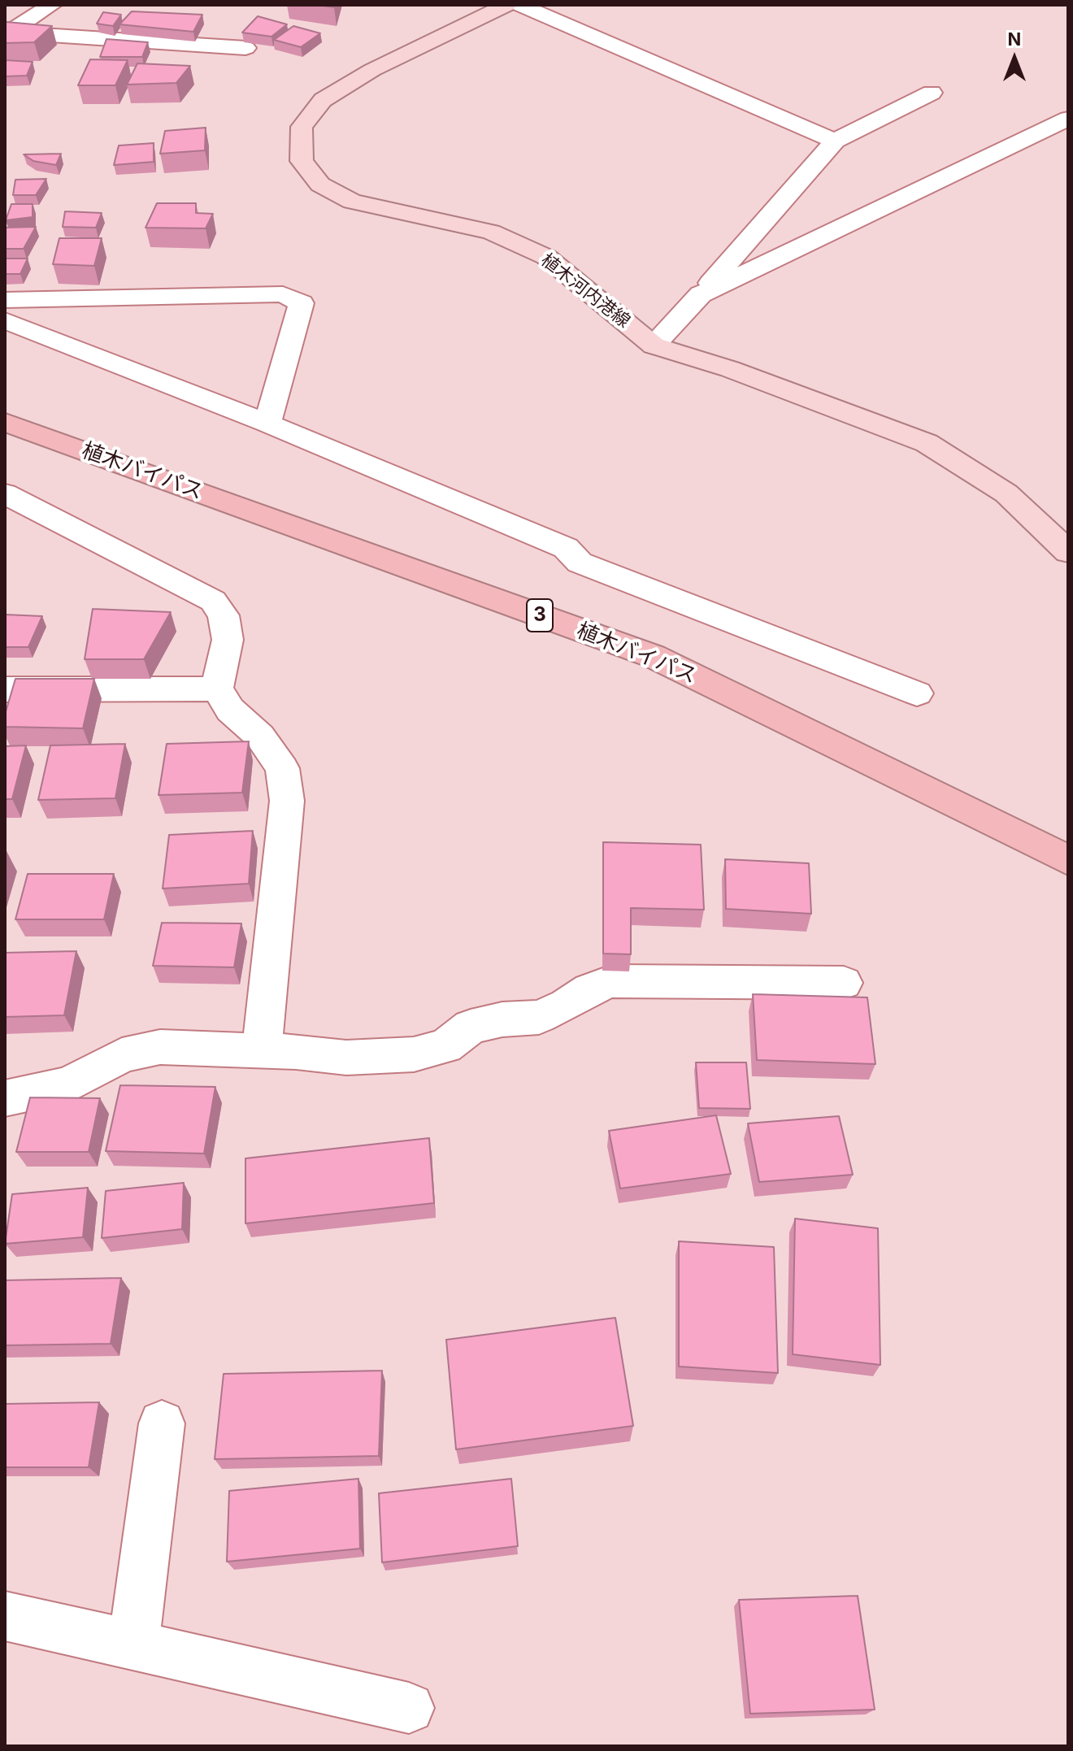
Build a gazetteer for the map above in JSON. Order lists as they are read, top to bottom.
{
  "streets": {
    "highway": ["植木バイパス", "3"],
    "main road": ["植木河内港線"]
  },
  "north": "top"
}
